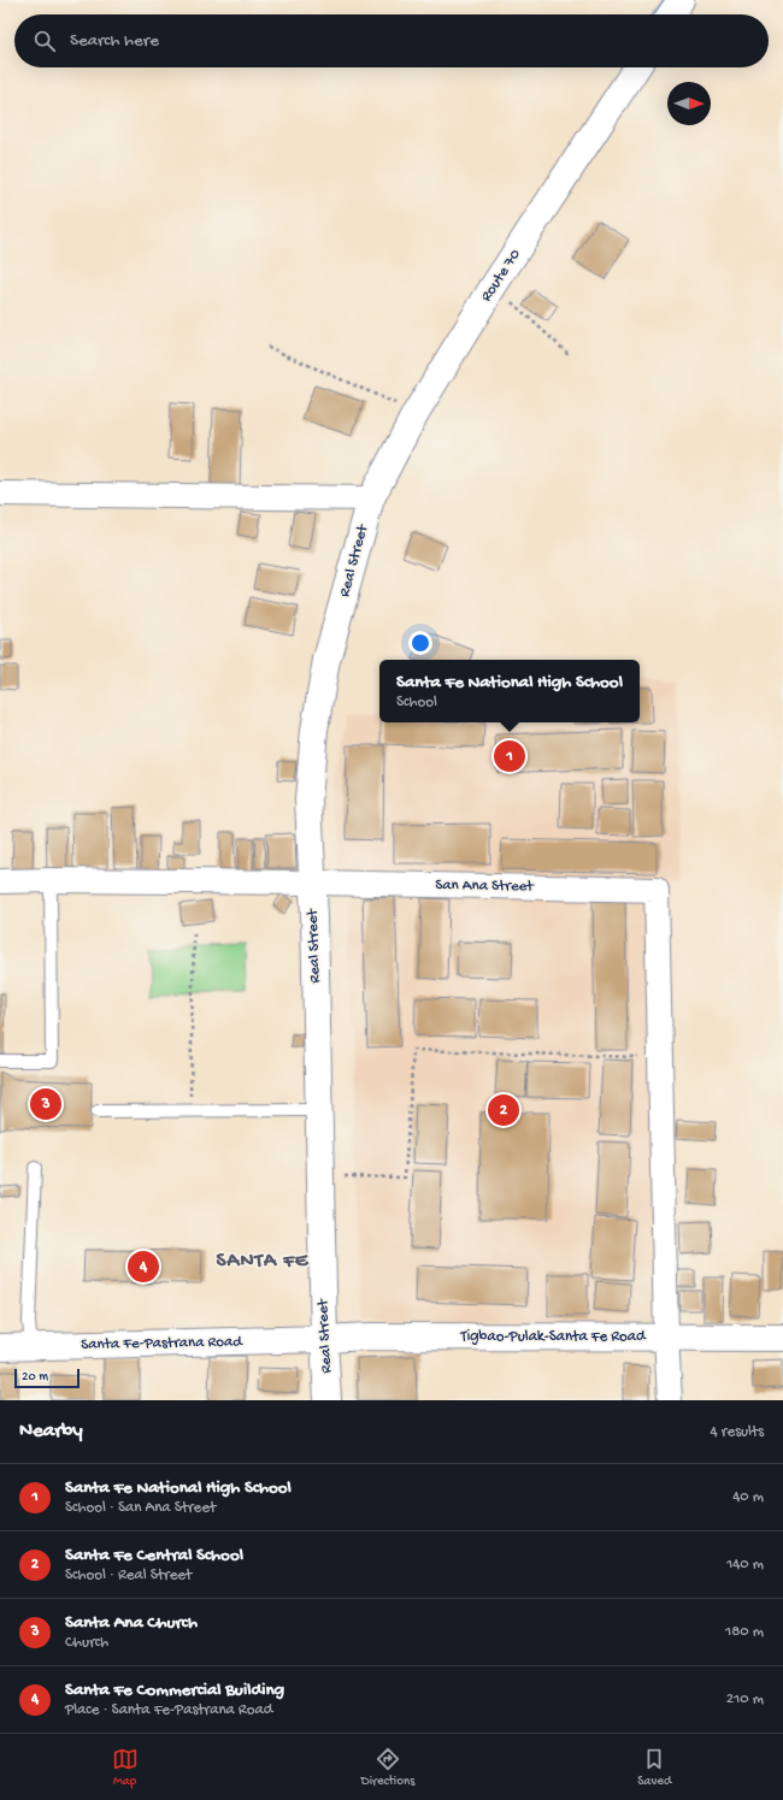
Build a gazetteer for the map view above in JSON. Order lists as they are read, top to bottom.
{
  "streets": {
    "main road": [
      "Route 70",
      "Real Street",
      "Tigbao-Pulak-Santa Fe Road",
      "Santa Fe-Pastrana Road"
    ],
    "street": ["San Ana Street"]
  },
  "crossings": [
    ["Route 70", "Real Street"],
    ["Real Street", "San Ana Street"],
    ["Real Street", "Tigbao-Pulak-Santa Fe Road"],
    ["Real Street", "Santa Fe-Pastrana Road"],
    ["Tigbao-Pulak-Santa Fe Road", "Santa Fe-Pastrana Road"]
  ],
  "districts": ["SANTA FE"],
  "scale_bar": "20 m",
  "north": "right",
  "page": {
    "search": "Search here",
    "popup": ["Santa Fe National High School", "School"],
    "pins": [
      "1",
      "3",
      "2",
      "4"
    ],
    "scale": "20 m",
    "heading": ["Nearby", "4 results"],
    "list": [
      {
        "mark": "1",
        "name": "Santa Fe National High School",
        "note": "School · San Ana Street",
        "value": "40 m"
      },
      {
        "mark": "2",
        "name": "Santa Fe Central School",
        "note": "School · Real Street",
        "value": "140 m"
      },
      {
        "mark": "3",
        "name": "Santa Ana Church",
        "note": "Church",
        "value": "180 m"
      },
      {
        "mark": "4",
        "name": "Santa Fe Commercial Building",
        "note": "Place · Santa Fe-Pastrana Road",
        "value": "210 m"
      }
    ],
    "nav": ["Map", "Directions", "Saved"]
  }
}
